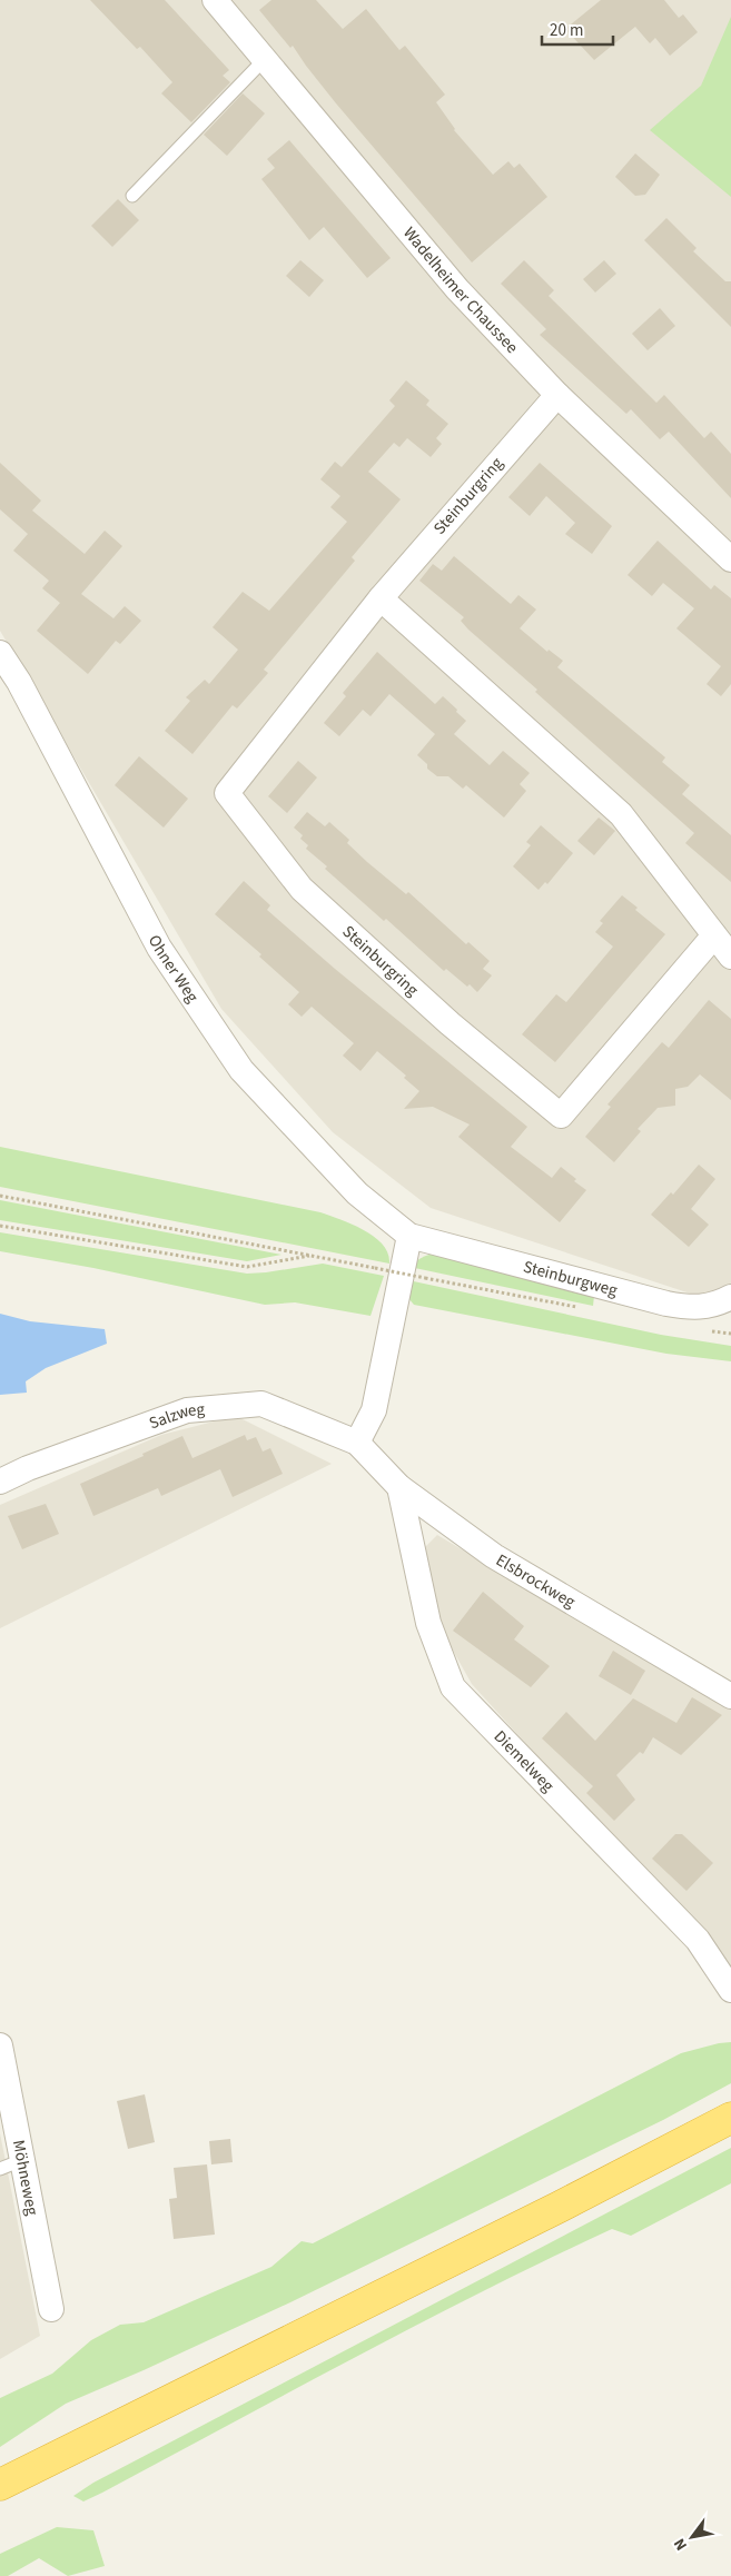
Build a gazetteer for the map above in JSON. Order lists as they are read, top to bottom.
{
  "streets": {
    "street": [
      "Wadelheimer Chaussee",
      "Steinburgring",
      "Ohner Weg",
      "Steinburgweg",
      "Salzweg",
      "Elsbrockweg",
      "Diemelweg",
      "Möhneweg"
    ]
  },
  "crossings": [
    ["Wadelheimer Chaussee", "Steinburgring"],
    ["Ohner Weg", "Steinburgweg"],
    ["Salzweg", "Elsbrockweg"],
    ["Elsbrockweg", "Diemelweg"]
  ],
  "scale_bar": "20 m",
  "north": "bottom left"
}
